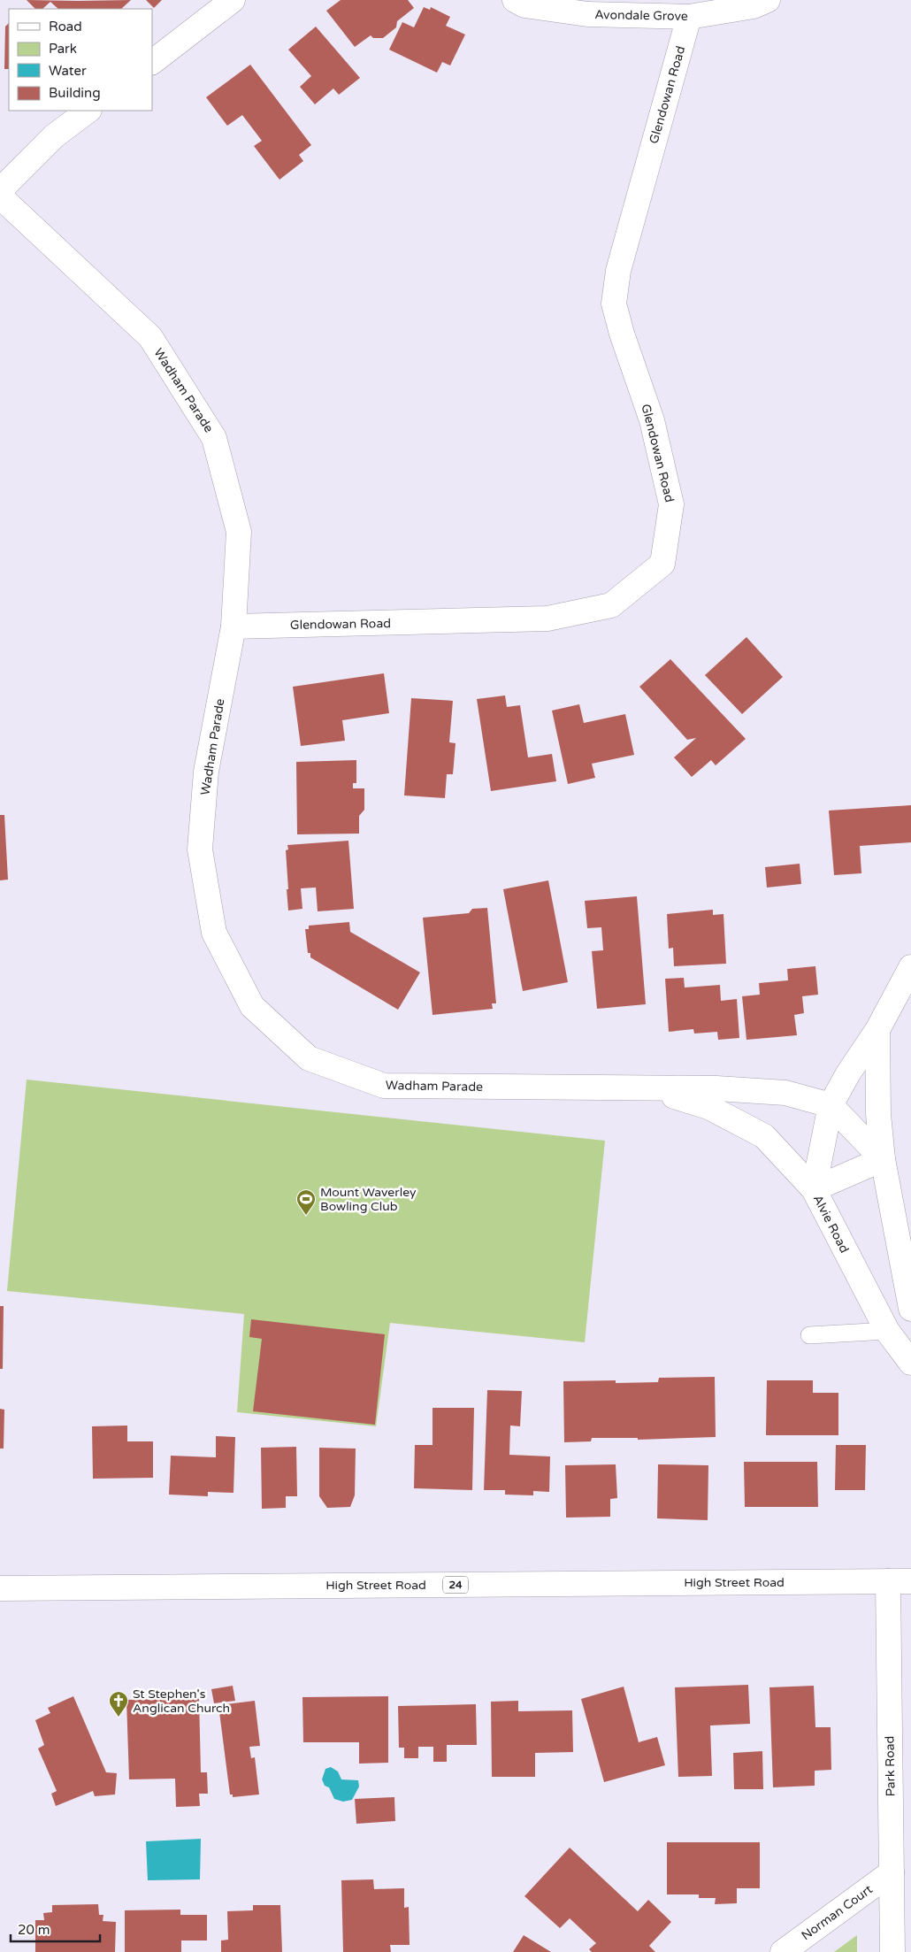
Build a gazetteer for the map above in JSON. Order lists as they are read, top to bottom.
{
  "streets": {
    "street": [
      "Avondale Grove",
      "Glendowan Road",
      "Wadham Parade",
      "Alvie Road",
      "High Street Road",
      "24",
      "Park Road",
      "Norman Court"
    ]
  },
  "crossings": [
    ["Avondale Grove", "Glendowan Road"],
    ["Glendowan Road", "Wadham Parade"],
    ["Wadham Parade", "Alvie Road"],
    ["High Street Road", "Park Road"],
    ["Park Road", "Norman Court"]
  ],
  "places": {
    "sports": ["Mount Waverley Bowling Club"],
    "church": ["St Stephen's Anglican Church"]
  },
  "legend": [
    "Road",
    "Park",
    "Water",
    "Building"
  ],
  "scale_bar": "20 m"
}
